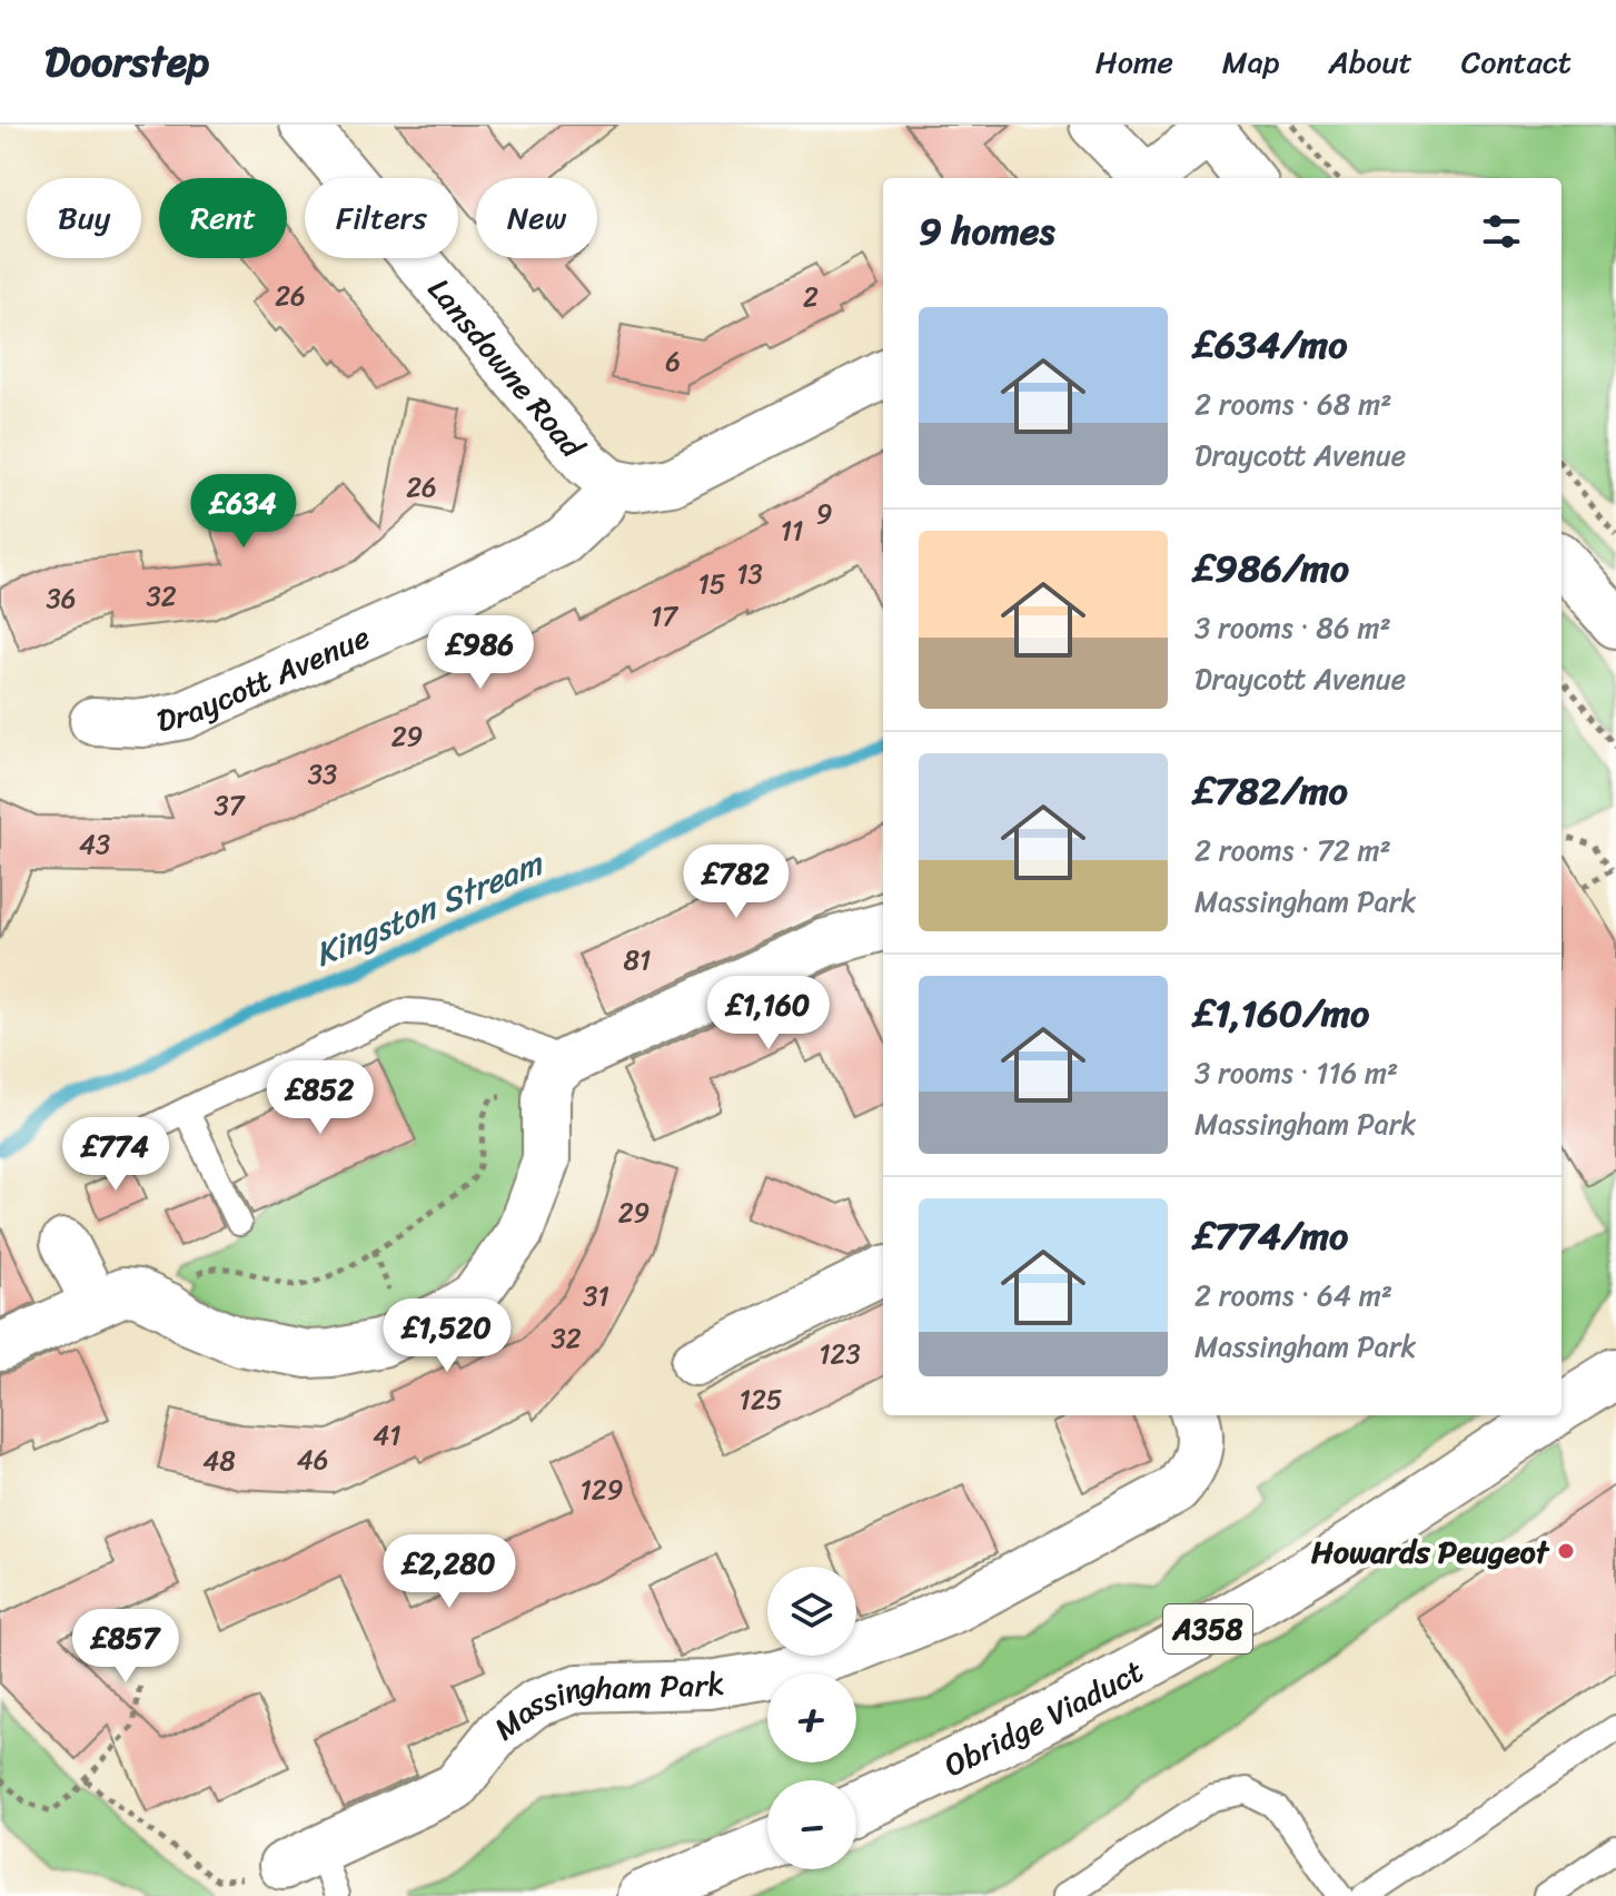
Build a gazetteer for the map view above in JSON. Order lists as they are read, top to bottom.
{
  "streets": {
    "main road": ["A358", "Obridge Viaduct"],
    "street": ["Lansdowne Road", "Draycott Avenue", "Massingham Park"]
  },
  "crossings": [
    ["Lansdowne Road", "Draycott Avenue"]
  ],
  "water": ["Kingston Stream"],
  "places": ["Howards Peugeot"],
  "house_numbers": [
    "26",
    "2",
    "6",
    "26",
    "9",
    "11",
    "13",
    "15",
    "32",
    "36",
    "17",
    "29",
    "33",
    "37",
    "43",
    "81",
    "29",
    "31",
    "32",
    "123",
    "125",
    "41",
    "46",
    "48",
    "129"
  ],
  "page": {
    "header": "Doorstep",
    "nav": [
      "Home",
      "Map",
      "About",
      "Contact"
    ],
    "chip": [
      "Buy",
      "Rent",
      "Filters",
      "New"
    ],
    "heading": "9 homes",
    "list": [
      {
        "name": "£634/mo",
        "note": "2 rooms · 68 m² · Draycott Avenue"
      },
      {
        "name": "£986/mo",
        "note": "3 rooms · 86 m² · Draycott Avenue"
      },
      {
        "name": "£782/mo",
        "note": "2 rooms · 72 m² · Massingham Park"
      },
      {
        "name": "£1,160/mo",
        "note": "3 rooms · 116 m² · Massingham Park"
      },
      {
        "name": "£774/mo",
        "note": "2 rooms · 64 m² · Massingham Park"
      }
    ],
    "price": [
      "£634",
      "£986",
      "£782",
      "£1,160",
      "£852",
      "£774",
      "£1,520",
      "£2,280",
      "£857"
    ],
    "map_buttons": ["+", "−"]
  }
}
